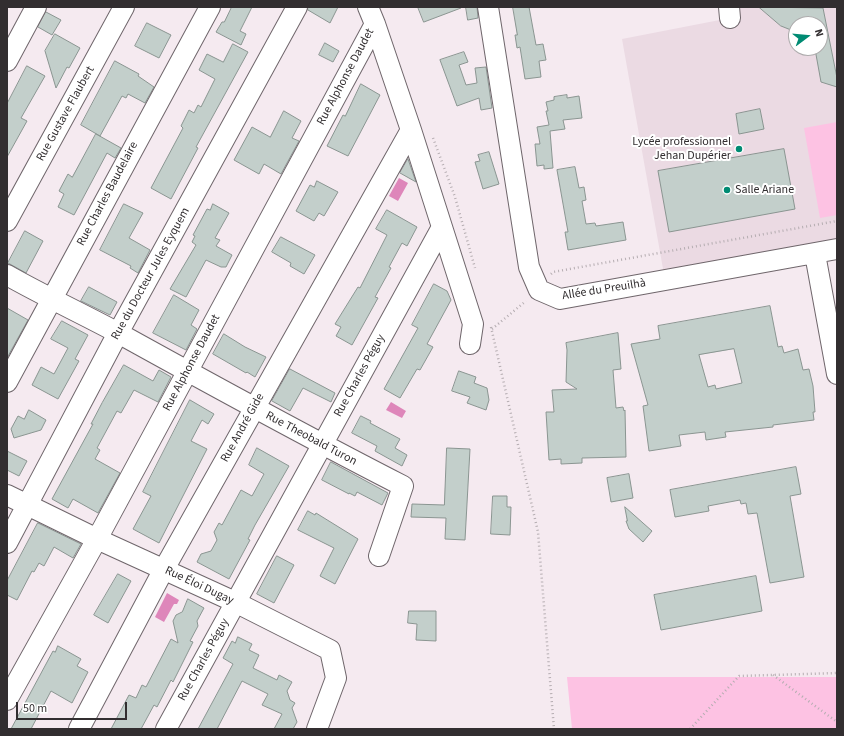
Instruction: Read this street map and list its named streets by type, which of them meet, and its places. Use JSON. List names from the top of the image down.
{
  "streets": {
    "street": [
      "Rue Alphonse Daudet",
      "Rue Gustave Flaubert",
      "Rue Charles Baudelaire",
      "Rue du Docteur Jules Eyquem",
      "Allée du Preuilhà",
      "Rue Charles Péguy",
      "Rue André Gide",
      "Rue Theobald Turon",
      "Rue Éloi Dugay"
    ]
  },
  "crossings": [
    ["Rue Alphonse Daudet", "Rue Theobald Turon"],
    ["Rue Alphonse Daudet", "Rue Éloi Dugay"],
    ["Rue Charles Baudelaire", "Rue Theobald Turon"],
    ["Rue du Docteur Jules Eyquem", "Rue Theobald Turon"],
    ["Rue du Docteur Jules Eyquem", "Rue Éloi Dugay"],
    ["Rue Charles Péguy", "Rue Theobald Turon"],
    ["Rue Charles Péguy", "Rue Éloi Dugay"],
    ["Rue André Gide", "Rue Theobald Turon"],
    ["Rue André Gide", "Rue Éloi Dugay"]
  ],
  "places": ["Lycée professionnel Jehan Dupérier", "Salle Ariane"],
  "scale_bar": "50 m",
  "north": "right"
}
